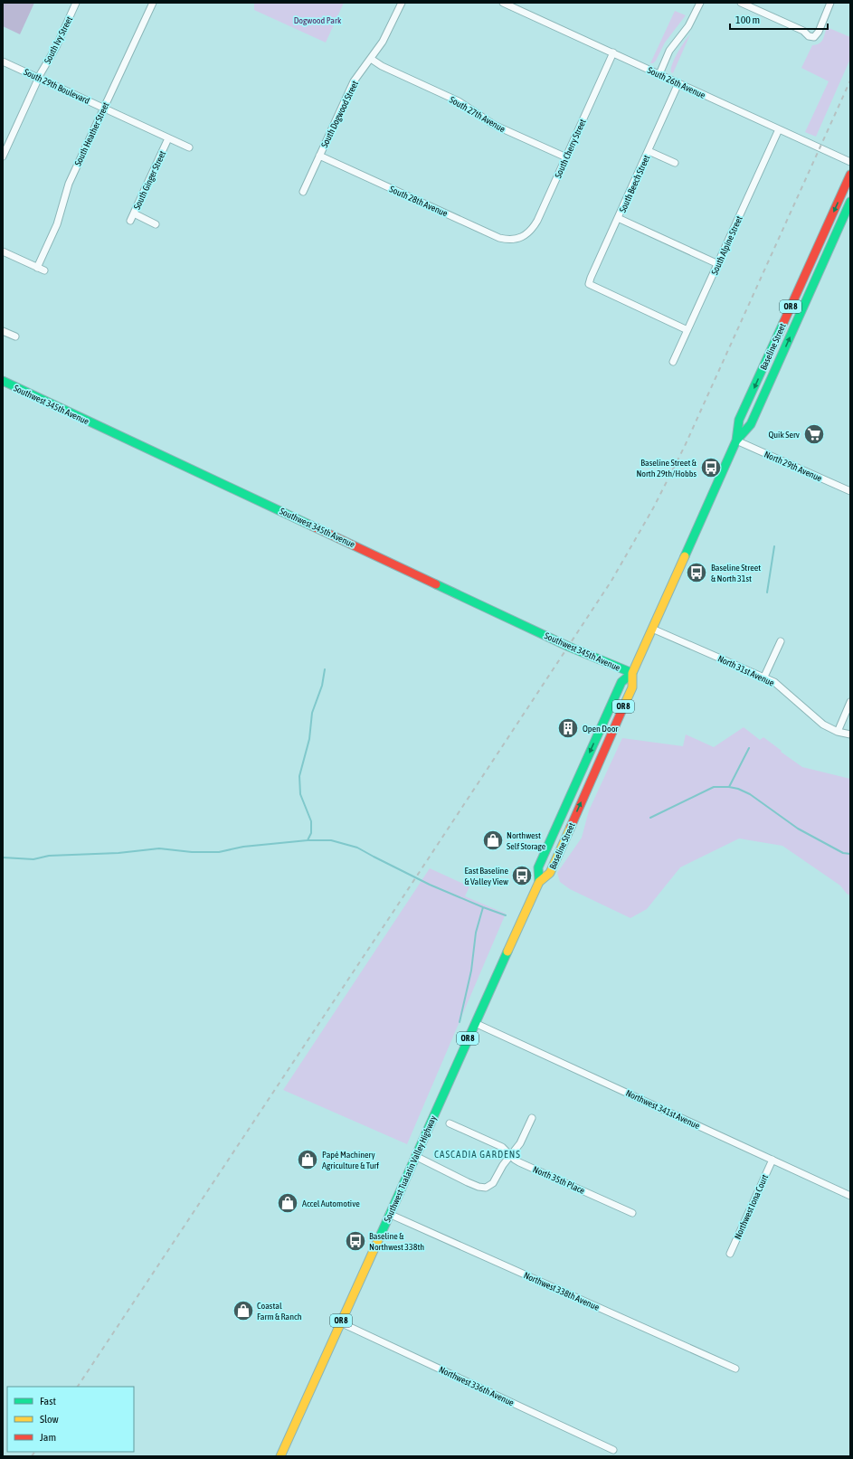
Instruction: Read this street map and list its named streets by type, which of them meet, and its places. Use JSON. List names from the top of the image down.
{
  "streets": {
    "main road": [
      "OR 8",
      "Baseline Street",
      "Southwest 345th Avenue",
      "Southwest Tualatin Valley Highway"
    ],
    "street": [
      "South Ivy Street",
      "South 26th Avenue",
      "South 29th Boulevard",
      "South Dogwood Street",
      "South 27th Avenue",
      "South Heather Street",
      "South Cherry Street",
      "South Ginger Street",
      "South Beech Street",
      "South 28th Avenue",
      "South Alpine Street",
      "North 29th Avenue",
      "North 31st Avenue",
      "Northwest 341st Avenue",
      "North 35th Place",
      "Northwest Iona Court",
      "Northwest 338th Avenue",
      "Northwest 336th Avenue"
    ]
  },
  "crossings": [
    ["South Ivy Street", "South 29th Boulevard"],
    ["South 26th Avenue", "South Cherry Street"],
    ["South 26th Avenue", "South Beech Street"],
    ["South 26th Avenue", "South Alpine Street"],
    ["South 29th Boulevard", "South Heather Street"],
    ["South 29th Boulevard", "South Ginger Street"],
    ["South Dogwood Street", "South 27th Avenue"],
    ["South Dogwood Street", "South 28th Avenue"],
    ["South 27th Avenue", "South Cherry Street"],
    ["South Cherry Street", "South 28th Avenue"],
    ["South Beech Street", "South Alpine Street"],
    ["Baseline Street", "Southwest 345th Avenue"],
    ["Baseline Street", "North 29th Avenue"],
    ["Baseline Street", "North 31st Avenue"],
    ["Baseline Street", "Southwest Tualatin Valley Highway"],
    ["Northwest 341st Avenue", "Southwest Tualatin Valley Highway"],
    ["Northwest 341st Avenue", "Northwest Iona Court"],
    ["Southwest Tualatin Valley Highway", "Northwest 338th Avenue"],
    ["Southwest Tualatin Valley Highway", "Northwest 336th Avenue"]
  ],
  "districts": ["CASCADIA GARDENS"],
  "parks": ["Dogwood Park"],
  "places": {
    "supermarket": ["Quik Serv"],
    "bus stop": [
      "Baseline Street & North 29th/Hobbs",
      "Baseline Street & North 31st",
      "East Baseline & Valley View",
      "Baseline & Northwest 338th"
    ],
    "building": ["Open Door"],
    "shop": [
      "Northwest Self Storage",
      "Papé Machinery Agriculture & Turf",
      "Accel Automotive",
      "Coastal Farm & Ranch"
    ]
  },
  "legend": ["Fast", "Slow", "Jam"],
  "scale_bar": "100 m"
}
